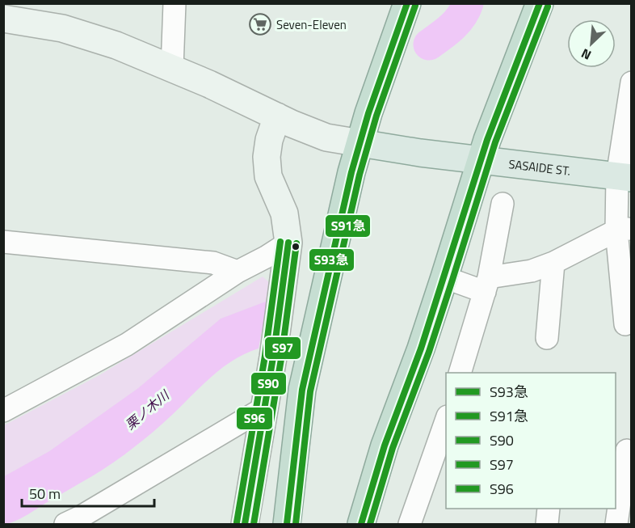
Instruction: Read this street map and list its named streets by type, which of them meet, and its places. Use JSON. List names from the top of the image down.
{
  "streets": {
    "main road": ["SASAIDE ST."]
  },
  "water": ["栗ノ木川"],
  "places": {
    "supermarket": ["Seven-Eleven"]
  },
  "lines": [
    "transit line S93急",
    "transit line S91急",
    "transit line S96",
    "transit line S90",
    "transit line S97"
  ],
  "legend": [
    "S93急",
    "S91急",
    "S90",
    "S97",
    "S96"
  ],
  "scale_bar": "50 m",
  "north": "bottom left"
}
